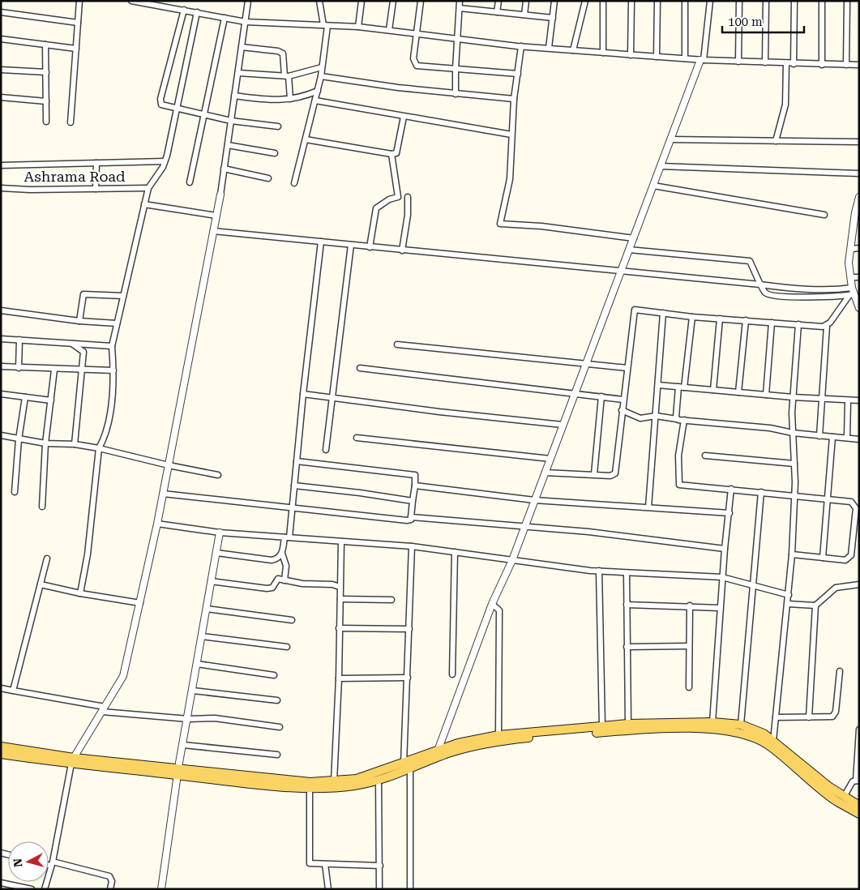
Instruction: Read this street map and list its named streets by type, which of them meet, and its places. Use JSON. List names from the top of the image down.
{
  "streets": {
    "street": ["Ashrama Road"]
  },
  "scale_bar": "100 m",
  "north": "left"
}
